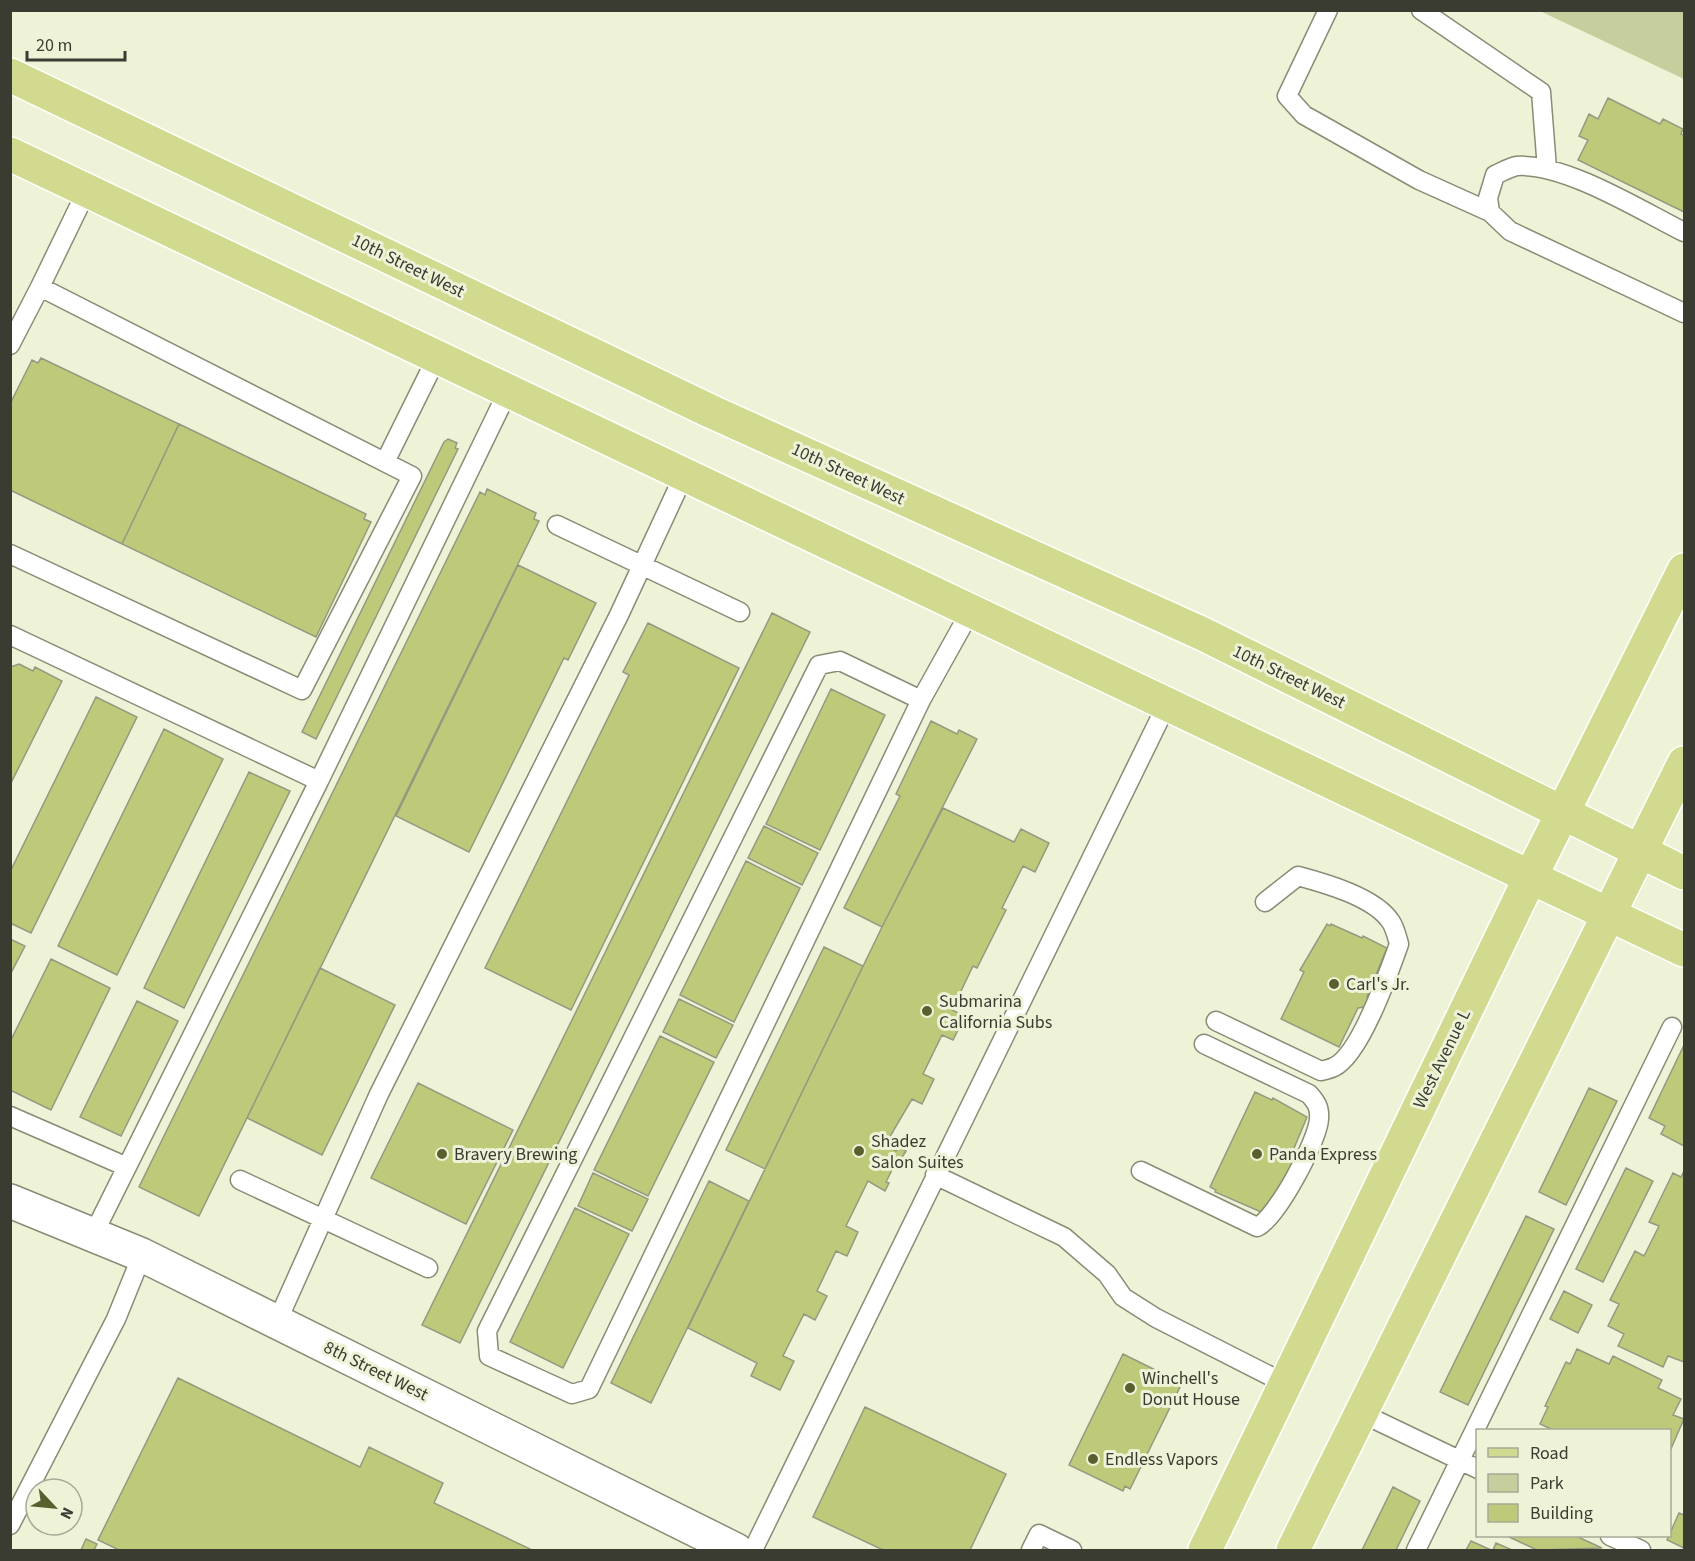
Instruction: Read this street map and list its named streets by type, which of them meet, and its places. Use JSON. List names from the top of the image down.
{
  "streets": {
    "main road": ["10th Street West", "West Avenue L"],
    "street": ["8th Street West"]
  },
  "crossings": [
    ["10th Street West", "West Avenue L"]
  ],
  "places": [
    "Carl's Jr.",
    "Submarina California Subs",
    "Shadez Salon Suites",
    "Bravery Brewing",
    "Panda Express",
    "Winchell's Donut House",
    "Endless Vapors"
  ],
  "legend": ["Road", "Park", "Building"],
  "scale_bar": "20 m",
  "north": "bottom right"
}
